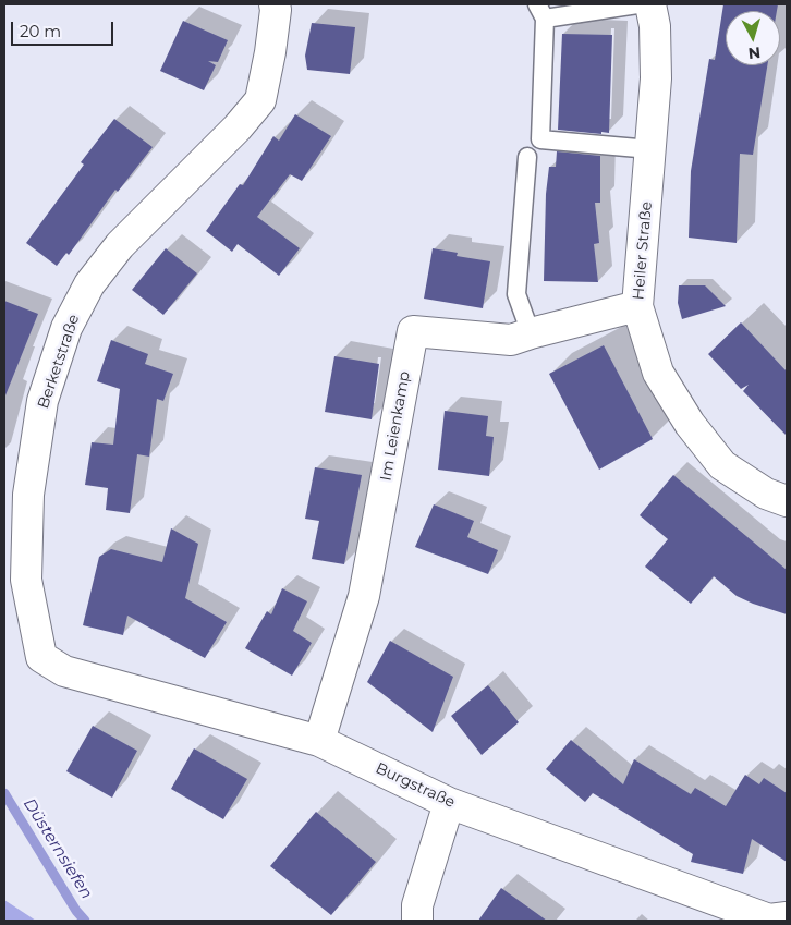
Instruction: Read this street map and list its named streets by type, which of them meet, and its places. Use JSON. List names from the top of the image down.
{
  "streets": {
    "street": [
      "Heiler Straße",
      "Berketstraße",
      "Im Leienkamp",
      "Burgstraße"
    ]
  },
  "crossings": [
    ["Heiler Straße", "Im Leienkamp"],
    ["Berketstraße", "Burgstraße"],
    ["Im Leienkamp", "Burgstraße"]
  ],
  "water": ["Düsternsiefen"],
  "scale_bar": "20 m",
  "north": "bottom"
}
